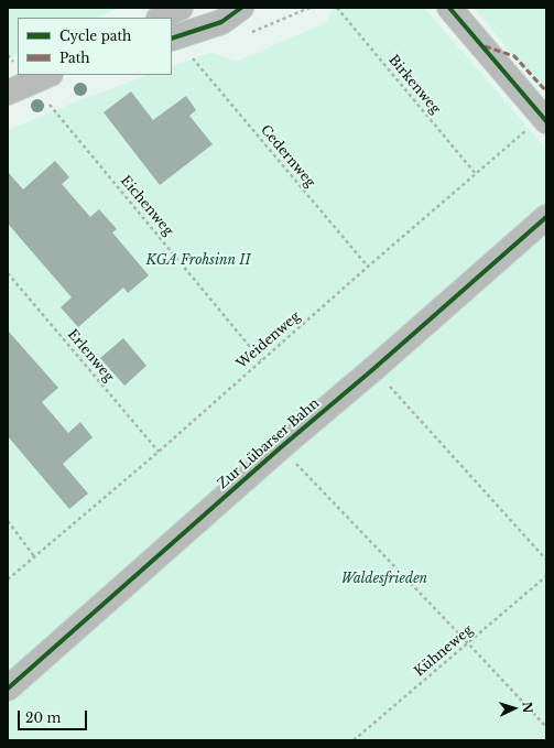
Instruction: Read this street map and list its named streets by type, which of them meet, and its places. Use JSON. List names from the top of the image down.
{
  "streets": {
    "street": ["Zur Lübarser Bahn"],
    "path": [
      "Birkenweg",
      "Cedernweg",
      "Eichenweg",
      "Weidenweg",
      "Erlenweg",
      "Kühneweg"
    ]
  },
  "crossings": [
    ["Birkenweg", "Weidenweg"],
    ["Cedernweg", "Weidenweg"],
    ["Eichenweg", "Weidenweg"],
    ["Weidenweg", "Erlenweg"]
  ],
  "parks": ["KGA Frohsinn II", "Waldesfrieden"],
  "legend": ["Cycle path", "Path"],
  "scale_bar": "20 m",
  "north": "right"
}
